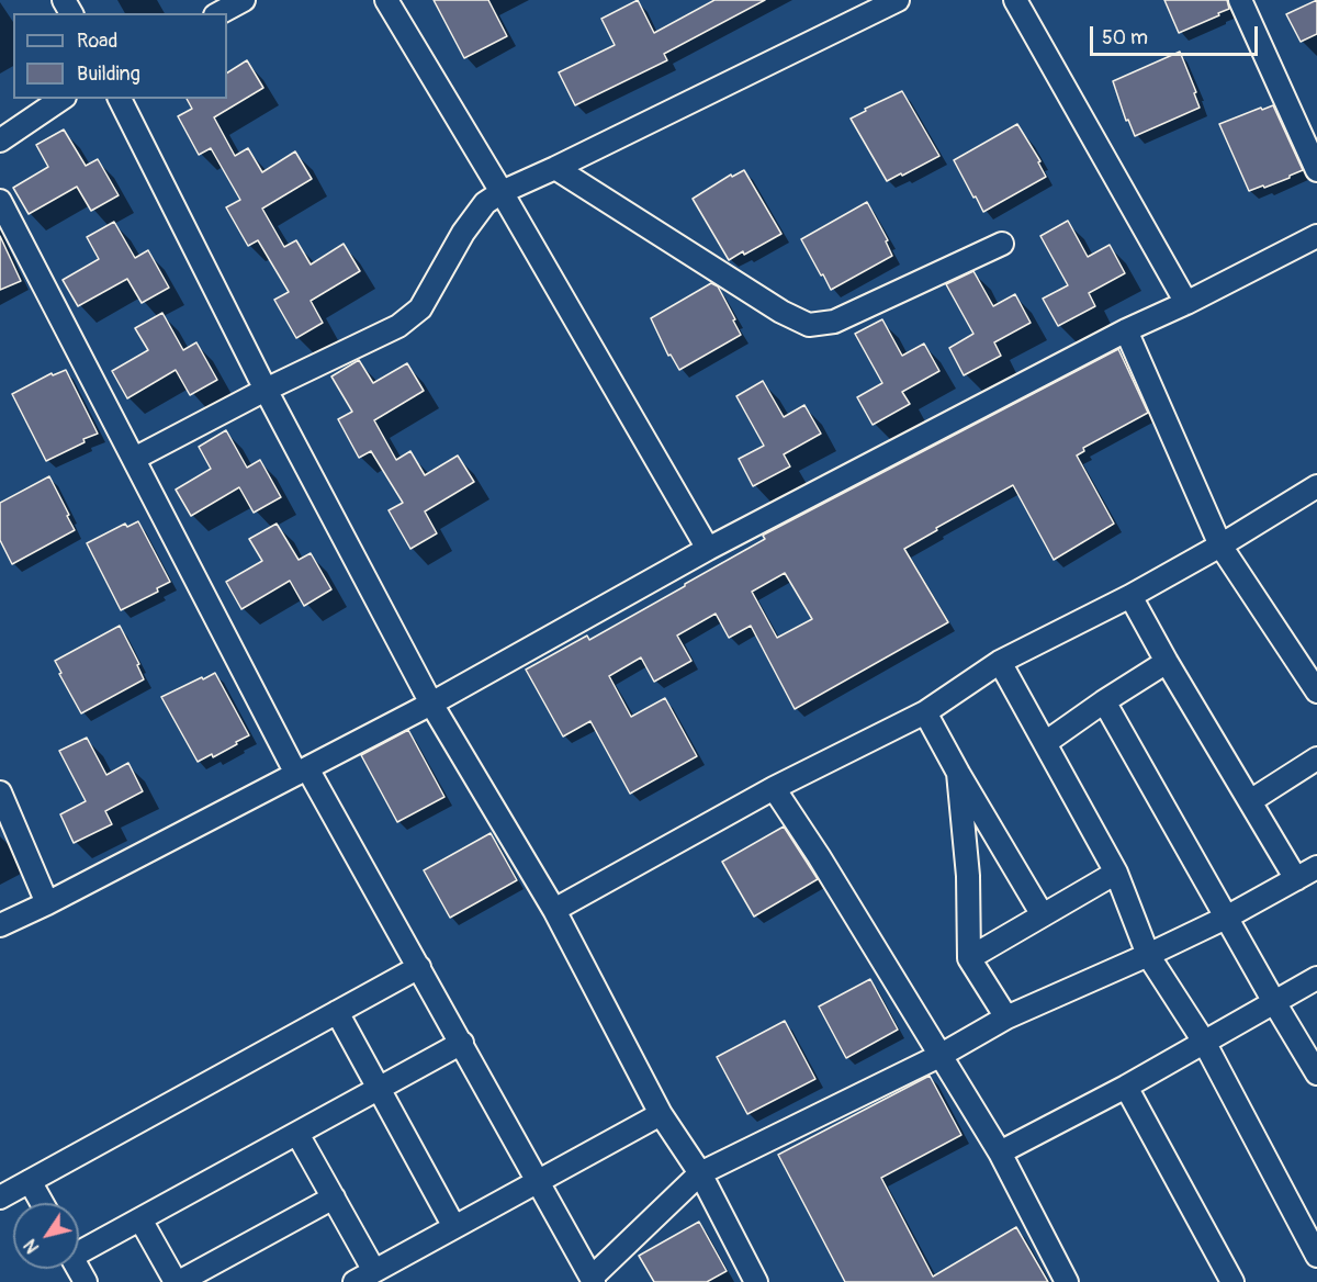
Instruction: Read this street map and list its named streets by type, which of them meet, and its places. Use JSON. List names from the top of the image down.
{
  "legend": ["Road", "Building"],
  "scale_bar": "50 m",
  "north": "bottom left"
}
